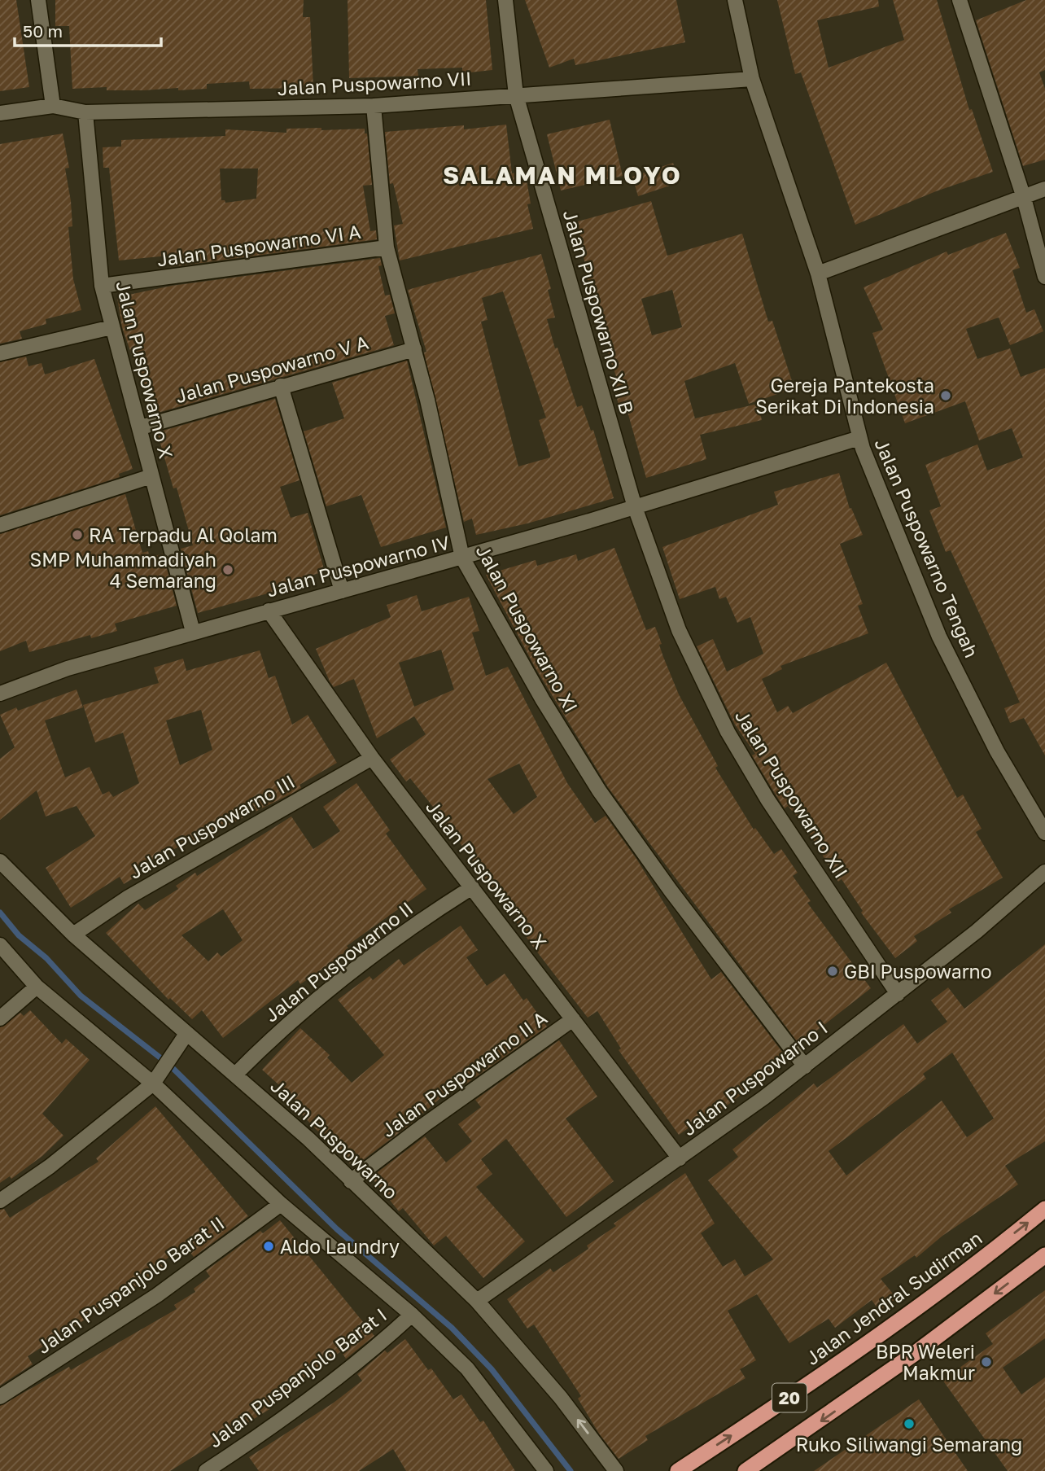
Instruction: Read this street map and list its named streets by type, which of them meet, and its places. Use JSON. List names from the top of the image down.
{
  "streets": {
    "highway": ["Jalan Jendral Sudirman", "20"],
    "street": [
      "Jalan Puspowarno VII",
      "Jalan Puspowarno VI A",
      "Jalan Puspowarno XII B",
      "Jalan Puspowarno V A",
      "Jalan Puspowarno X",
      "Jalan Puspowarno Tengah",
      "Jalan Puspowarno IV",
      "Jalan Puspowarno XI",
      "Jalan Puspowarno XII",
      "Jalan Puspowarno III",
      "Jalan Puspowarno II",
      "Jalan Puspowarno II A",
      "Jalan Puspowarno I",
      "Jalan Puspowarno",
      "Jalan Puspanjolo Barat II",
      "Jalan Puspanjolo Barat I"
    ]
  },
  "crossings": [
    ["Jalan Puspowarno VII", "Jalan Puspowarno XII B"],
    ["Jalan Puspowarno VII", "Jalan Puspowarno X"],
    ["Jalan Puspowarno VII", "Jalan Puspowarno Tengah"],
    ["Jalan Puspowarno VII", "Jalan Puspowarno XI"],
    ["Jalan Puspowarno VI A", "Jalan Puspowarno X"],
    ["Jalan Puspowarno VI A", "Jalan Puspowarno XI"],
    ["Jalan Puspowarno XII B", "Jalan Puspowarno IV"],
    ["Jalan Puspowarno XII B", "Jalan Puspowarno XII"],
    ["Jalan Puspowarno V A", "Jalan Puspowarno X"],
    ["Jalan Puspowarno V A", "Jalan Puspowarno XI"],
    ["Jalan Puspowarno X", "Jalan Puspowarno IV"],
    ["Jalan Puspowarno X", "Jalan Puspowarno III"],
    ["Jalan Puspowarno X", "Jalan Puspowarno II"],
    ["Jalan Puspowarno X", "Jalan Puspowarno II A"],
    ["Jalan Puspowarno X", "Jalan Puspowarno I"],
    ["Jalan Puspowarno Tengah", "Jalan Puspowarno IV"],
    ["Jalan Puspowarno IV", "Jalan Puspowarno XI"],
    ["Jalan Puspowarno IV", "Jalan Puspowarno XII"],
    ["Jalan Puspowarno XI", "Jalan Puspowarno I"],
    ["Jalan Puspowarno XII", "Jalan Puspowarno I"],
    ["Jalan Puspowarno III", "Jalan Puspowarno"],
    ["Jalan Puspowarno II", "Jalan Puspowarno"],
    ["Jalan Puspowarno II A", "Jalan Puspowarno"],
    ["Jalan Puspowarno I", "Jalan Puspowarno"]
  ],
  "districts": ["SALAMAN MLOYO"],
  "places": [
    "Gereja Pantekosta Serikat Di Indonesia",
    "RA Terpadu Al Qolam",
    "SMP Muhammadiyah 4 Semarang",
    "GBI Puspowarno",
    "Aldo Laundry",
    "BPR Weleri Makmur",
    "Ruko Siliwangi Semarang"
  ],
  "scale_bar": "50 m"
}
